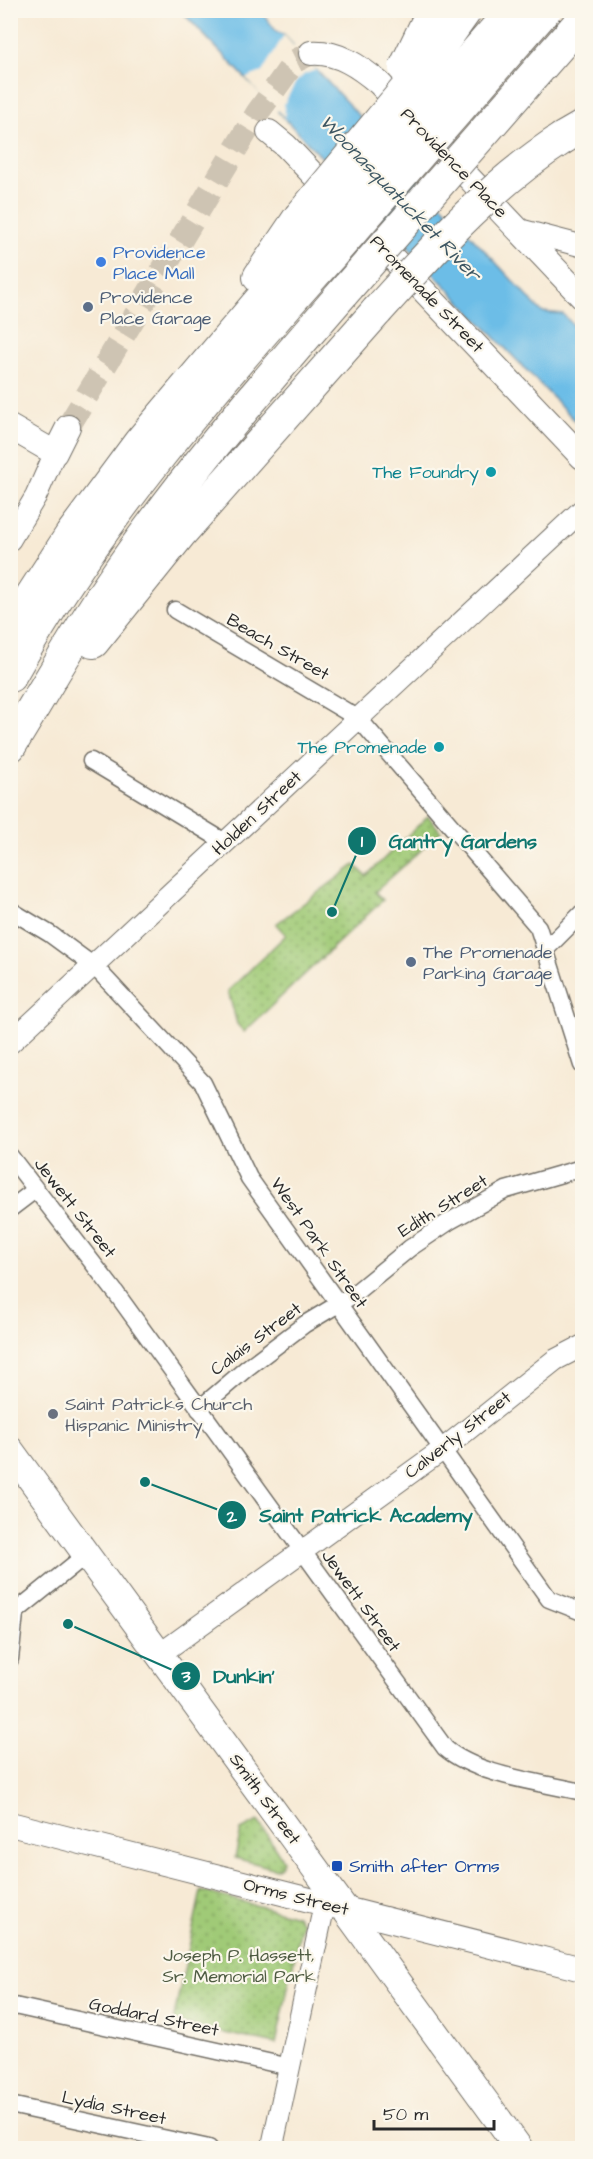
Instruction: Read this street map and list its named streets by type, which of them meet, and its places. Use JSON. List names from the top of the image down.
{
  "streets": {
    "main road": [
      "Providence Place",
      "Promenade Street",
      "Smith Street",
      "Orms Street"
    ],
    "street": [
      "Beach Street",
      "Holden Street",
      "Edith Street",
      "Jewett Street",
      "West Park Street",
      "Calais Street",
      "Calverly Street",
      "Goddard Street",
      "Lydia Street"
    ]
  },
  "crossings": [
    ["Beach Street", "Holden Street"],
    ["Holden Street", "West Park Street"],
    ["Edith Street", "West Park Street"],
    ["Edith Street", "Calais Street"],
    ["Jewett Street", "Calais Street"],
    ["Jewett Street", "Calverly Street"],
    ["West Park Street", "Calais Street"],
    ["West Park Street", "Calverly Street"],
    ["Calverly Street", "Smith Street"],
    ["Smith Street", "Orms Street"]
  ],
  "water": ["Woonasquatucket River"],
  "parks": ["Joseph P. Hassett, Sr. Memorial Park"],
  "places": {
    "other": [
      "Providence Place Mall",
      "Providence Place Garage",
      "The Foundry",
      "The Promenade",
      "Gantry Gardens",
      "The Promenade Parking Garage",
      "Saint Patricks Church Hispanic Ministry",
      "Saint Patrick Academy",
      "Dunkin'"
    ],
    "transit": ["Smith after Orms"]
  },
  "scale_bar": "50 m"
}
